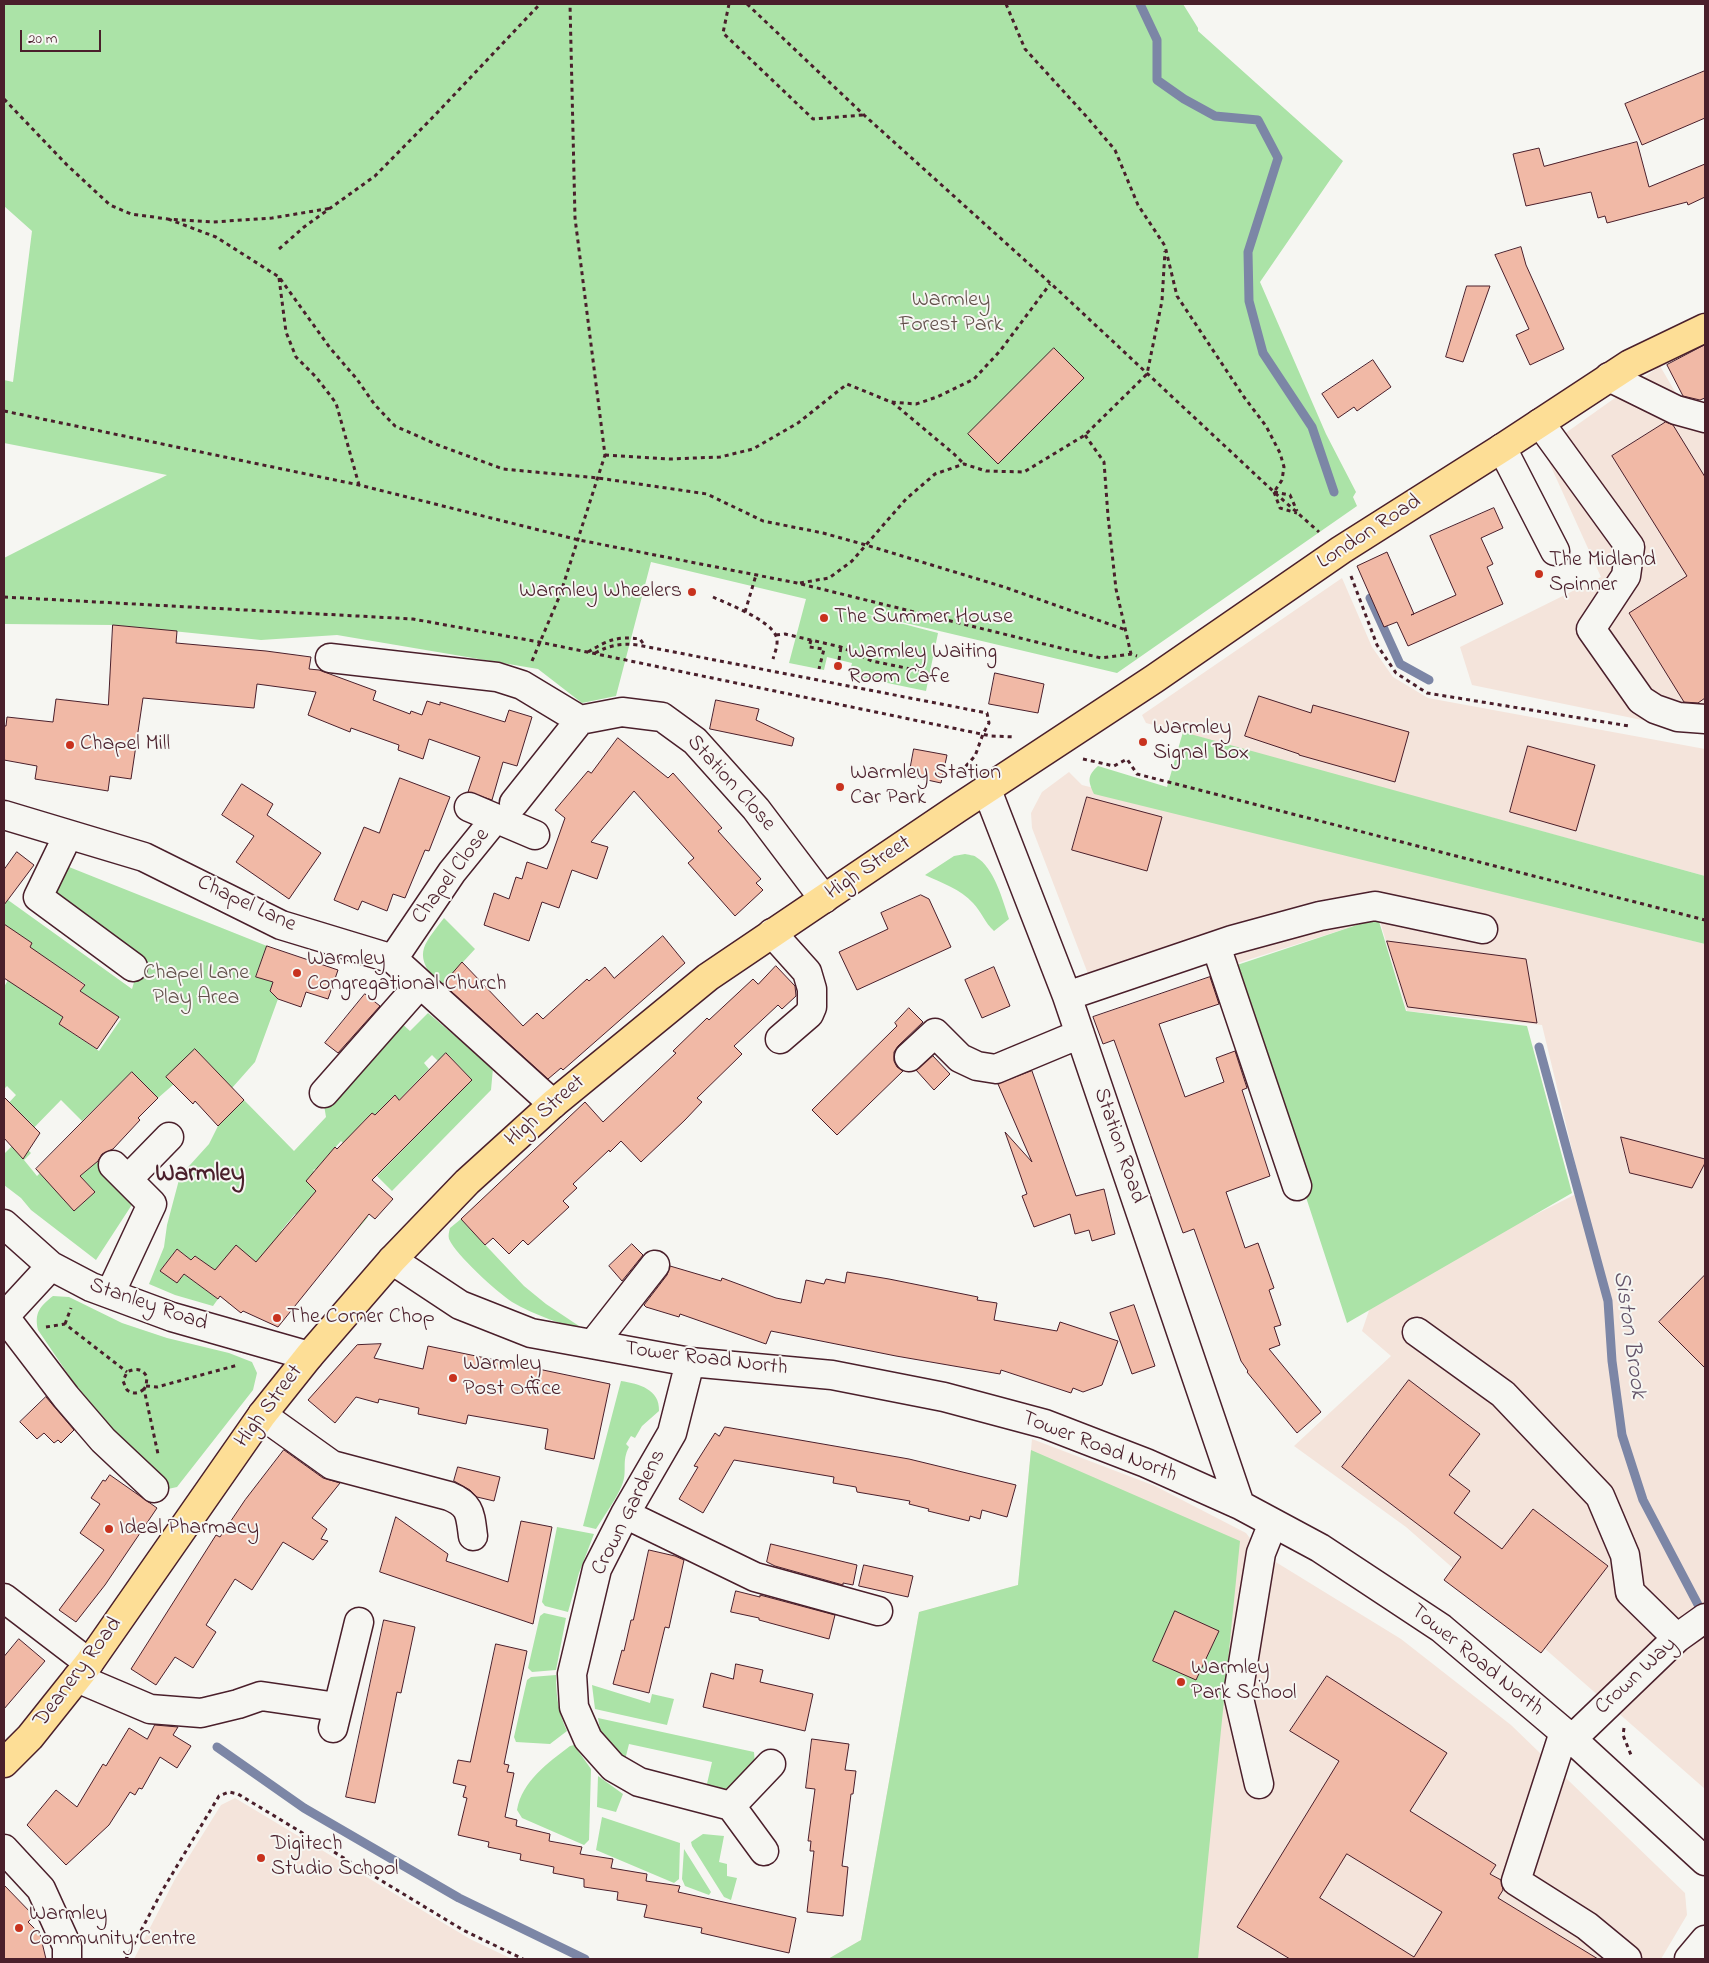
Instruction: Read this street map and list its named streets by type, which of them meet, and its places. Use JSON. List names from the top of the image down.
{
  "streets": {
    "main road": ["London Road", "High Street", "Deanery Road"],
    "street": [
      "Station Close",
      "Chapel Close",
      "Chapel Lane",
      "Station Road",
      "Stanley Road",
      "Tower Road North",
      "Crown Gardens",
      "Crown Way"
    ]
  },
  "crossings": [
    ["London Road", "High Street"],
    ["Station Close", "High Street"],
    ["High Street", "Chapel Lane"],
    ["High Street", "Station Road"],
    ["High Street", "Stanley Road"],
    ["High Street", "Tower Road North"],
    ["High Street", "Deanery Road"],
    ["Chapel Close", "Chapel Lane"],
    ["Station Road", "Tower Road North"],
    ["Tower Road North", "Crown Gardens"],
    ["Tower Road North", "Crown Way"]
  ],
  "districts": ["Warmley"],
  "water": ["Siston Brook"],
  "parks": ["Warmley Forest Park", "Chapel Lane Play Area"],
  "places": [
    "The Midland Spinner",
    "Warmley Wheelers",
    "The Summer House",
    "Warmley Waiting Room Cafe",
    "Warmley Signal Box",
    "Chapel Mill",
    "Warmley Station Car Park",
    "Warmley Congregational Church",
    "The Corner Chop",
    "Warmley Post Office",
    "Ideal Pharmacy",
    "Warmley Park School",
    "Digitech Studio School",
    "Warmley Community Centre"
  ],
  "scale_bar": "20 m"
}
